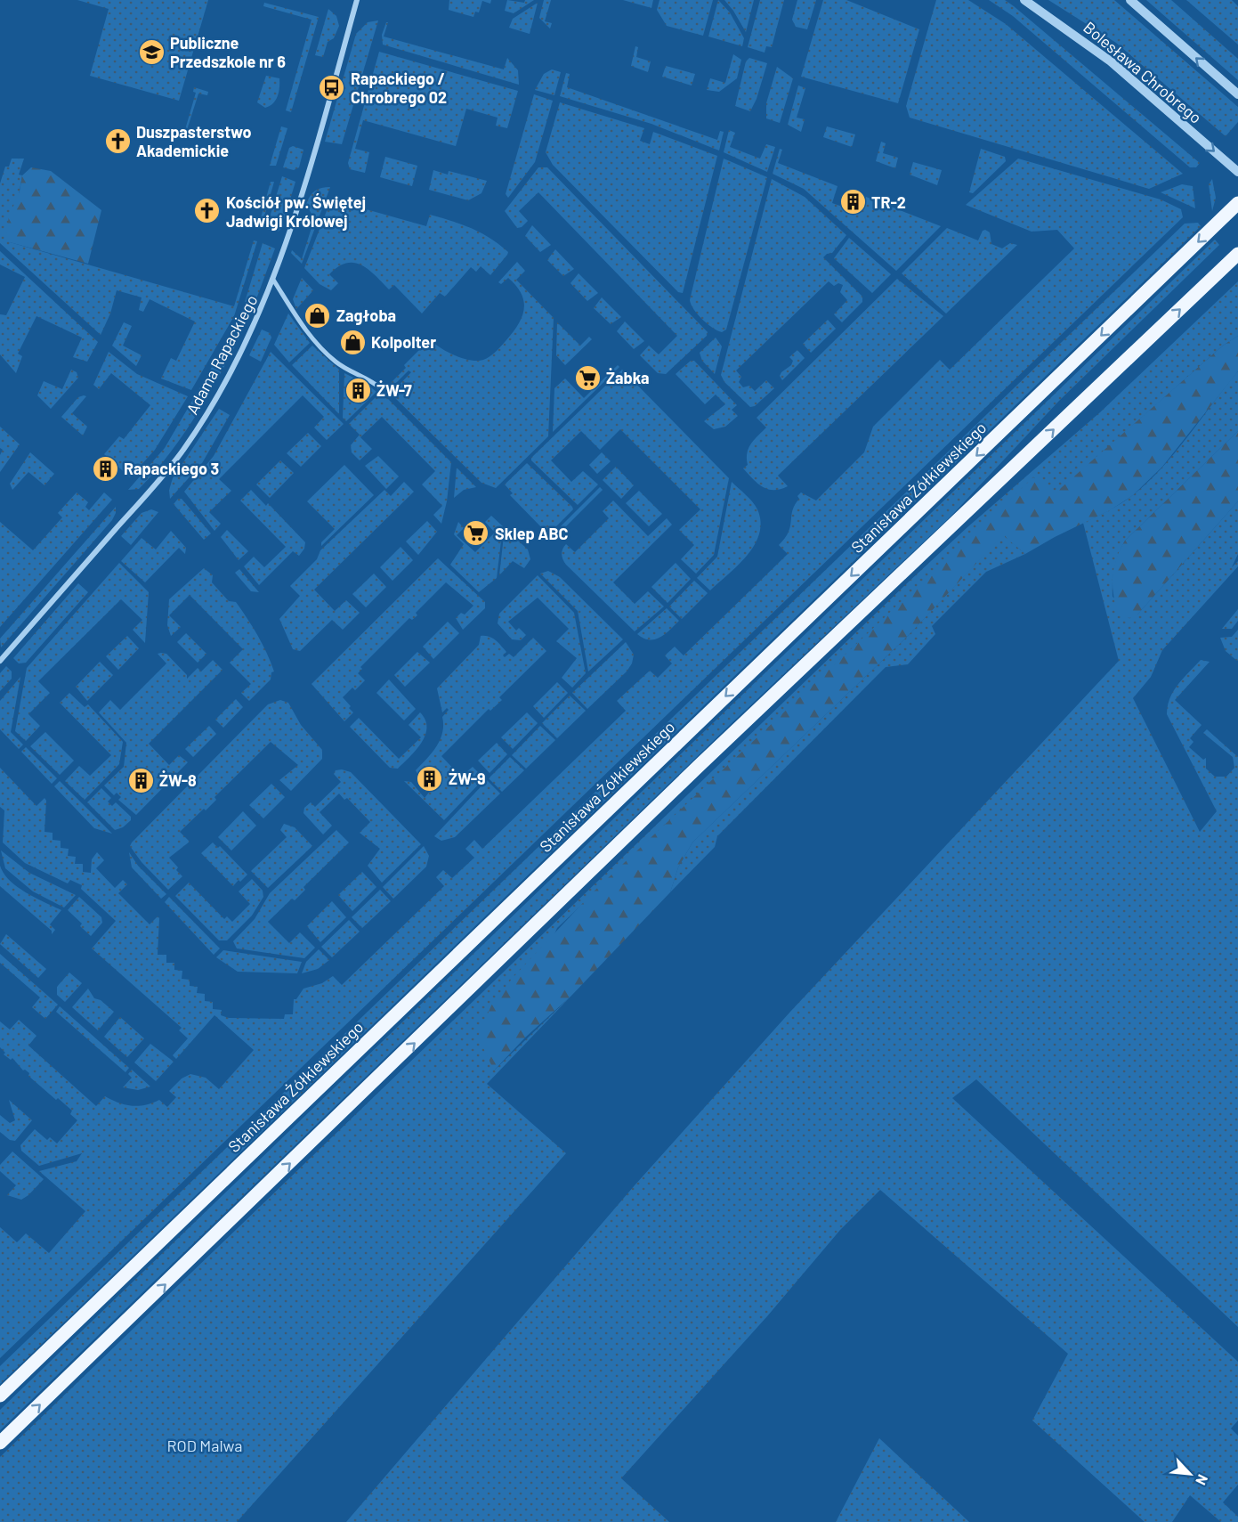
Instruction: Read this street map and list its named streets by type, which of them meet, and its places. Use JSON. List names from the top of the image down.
{
  "streets": {
    "main road": ["Stanisława Żółkiewskiego"],
    "street": ["Bolesława Chrobrego", "Adama Rapackiego"]
  },
  "parks": ["ROD Malwa"],
  "places": {
    "school or university": ["Publiczne Przedszkole nr 6"],
    "bus stop": ["Rapackiego / Chrobrego 02"],
    "church": ["Duszpasterstwo Akademickie", "Kościół pw. Świętej Jadwigi Królowej"],
    "building": [
      "TR-2",
      "ŻW-7",
      "Rapackiego 3",
      "ŻW-9",
      "ŻW-8"
    ],
    "shop": ["Zagłoba", "Kolpolter"],
    "supermarket": ["Żabka", "Sklep ABC"]
  },
  "north": "bottom right"
}
